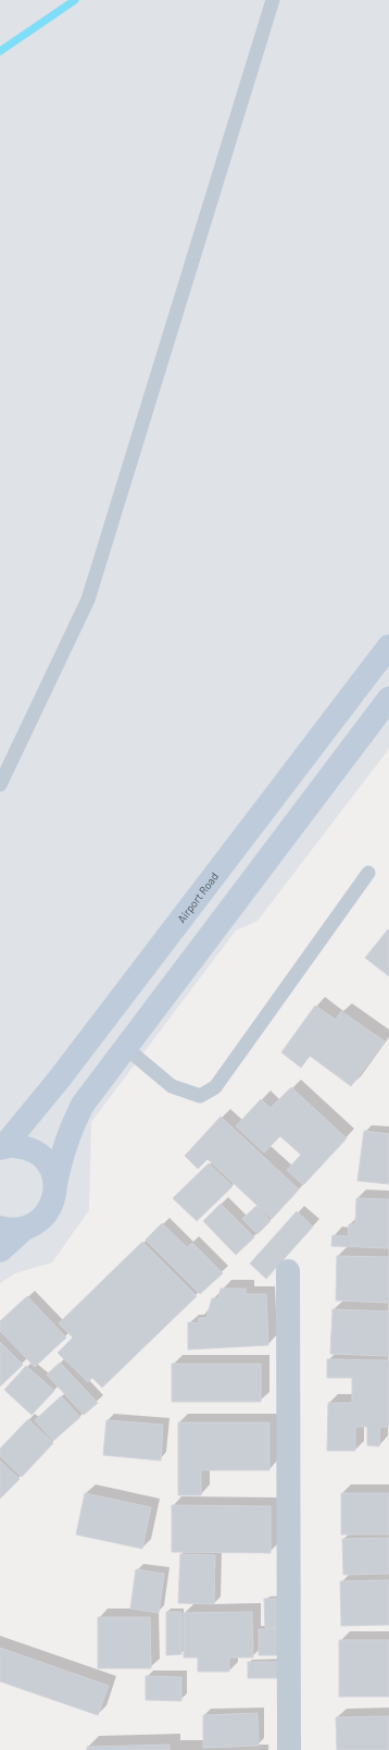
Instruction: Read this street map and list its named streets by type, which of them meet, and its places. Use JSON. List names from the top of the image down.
{
  "streets": {
    "main road": ["Airport Road"]
  }
}
